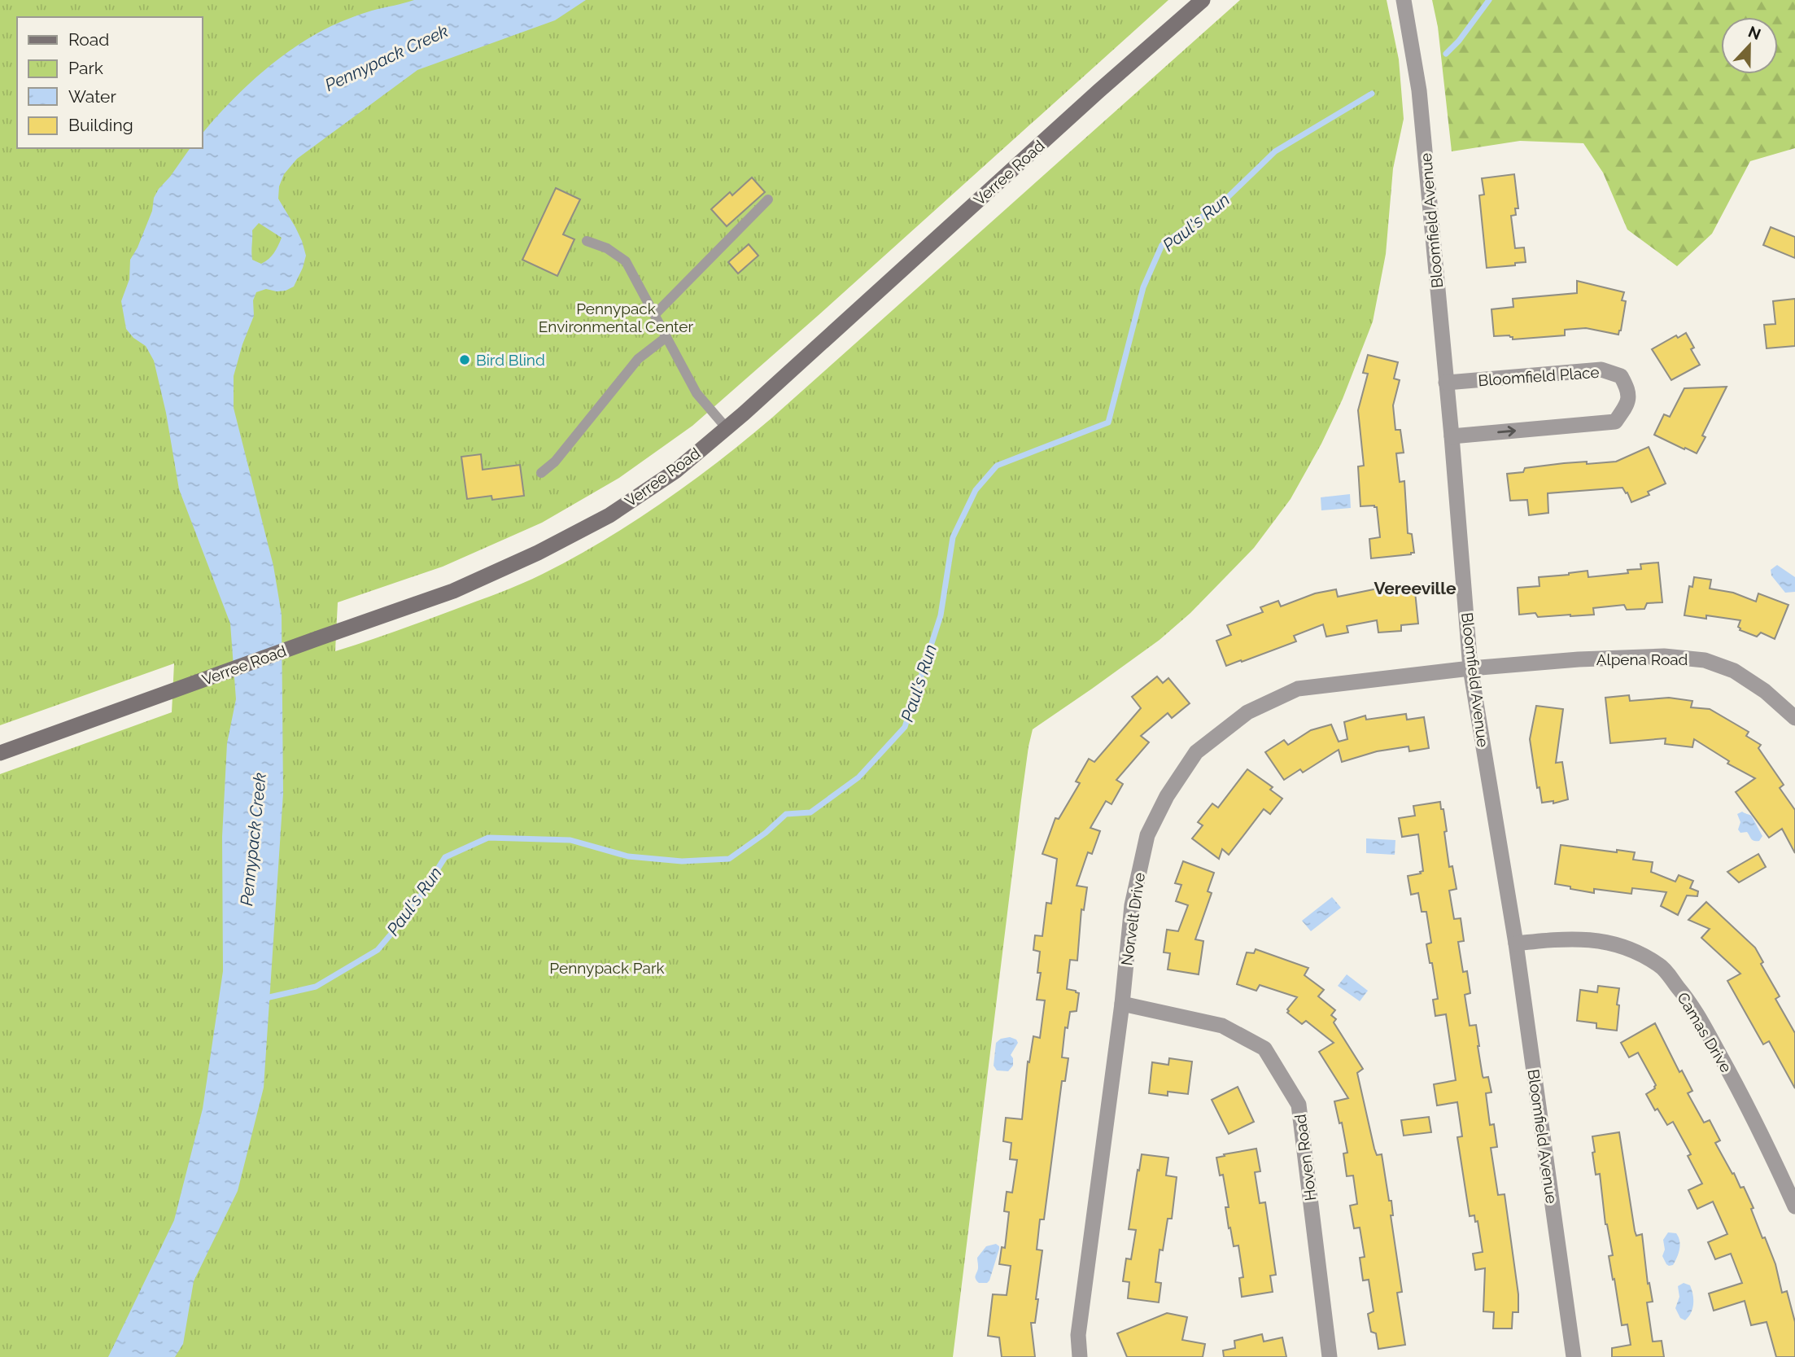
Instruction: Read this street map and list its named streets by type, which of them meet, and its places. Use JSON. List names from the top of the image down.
{
  "streets": {
    "main road": ["Verree Road"],
    "street": [
      "Bloomfield Avenue",
      "Bloomfield Place",
      "Alpena Road",
      "Norvelt Drive",
      "Camas Drive",
      "Hoven Road"
    ]
  },
  "crossings": [
    ["Bloomfield Avenue", "Bloomfield Place"],
    ["Bloomfield Avenue", "Alpena Road"],
    ["Bloomfield Avenue", "Norvelt Drive"],
    ["Bloomfield Avenue", "Camas Drive"],
    ["Alpena Road", "Norvelt Drive"],
    ["Norvelt Drive", "Hoven Road"]
  ],
  "districts": ["Vereeville"],
  "water": ["Pennypack Creek", "Paul's Run"],
  "parks": ["Pennypack Environmental Center", "Pennypack Park"],
  "places": ["Bird Blind"],
  "legend": [
    "Road",
    "Park",
    "Water",
    "Building"
  ],
  "north": "top"
}
